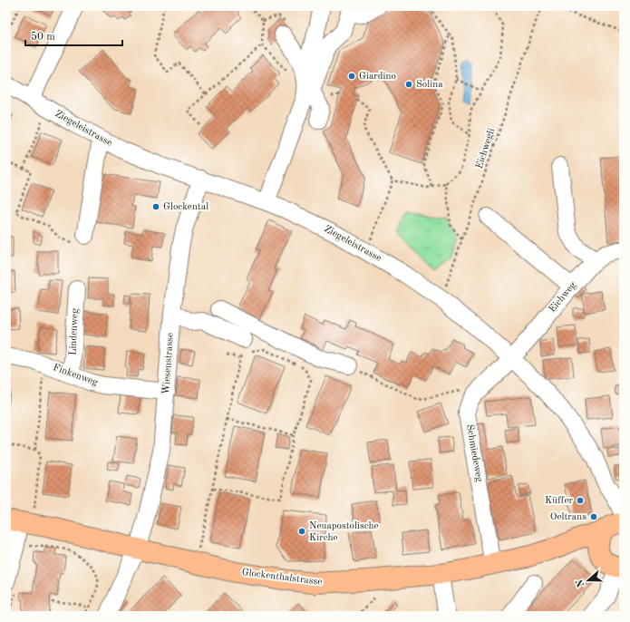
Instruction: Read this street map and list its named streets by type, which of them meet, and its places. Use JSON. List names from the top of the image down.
{
  "streets": {
    "main road": ["Glockenthalstrasse"],
    "street": [
      "Ziegeleistrasse",
      "Eichweg",
      "Lindenweg",
      "Wiesenstrasse",
      "Finkenweg",
      "Schmiedeweg"
    ],
    "path": ["Eichwegli"]
  },
  "crossings": [
    ["Ziegeleistrasse", "Eichwegli"],
    ["Ziegeleistrasse", "Eichweg"],
    ["Ziegeleistrasse", "Wiesenstrasse"],
    ["Ziegeleistrasse", "Schmiedeweg"],
    ["Ziegeleistrasse", "Glockenthalstrasse"],
    ["Eichweg", "Schmiedeweg"],
    ["Lindenweg", "Finkenweg"],
    ["Wiesenstrasse", "Finkenweg"],
    ["Wiesenstrasse", "Glockenthalstrasse"],
    ["Schmiedeweg", "Glockenthalstrasse"]
  ],
  "places": [
    "Giardino",
    "Solina",
    "Glockental",
    "Küffer",
    "Oeltrans",
    "Neuapostolische Kirche"
  ],
  "scale_bar": "50 m",
  "north": "left"
}
